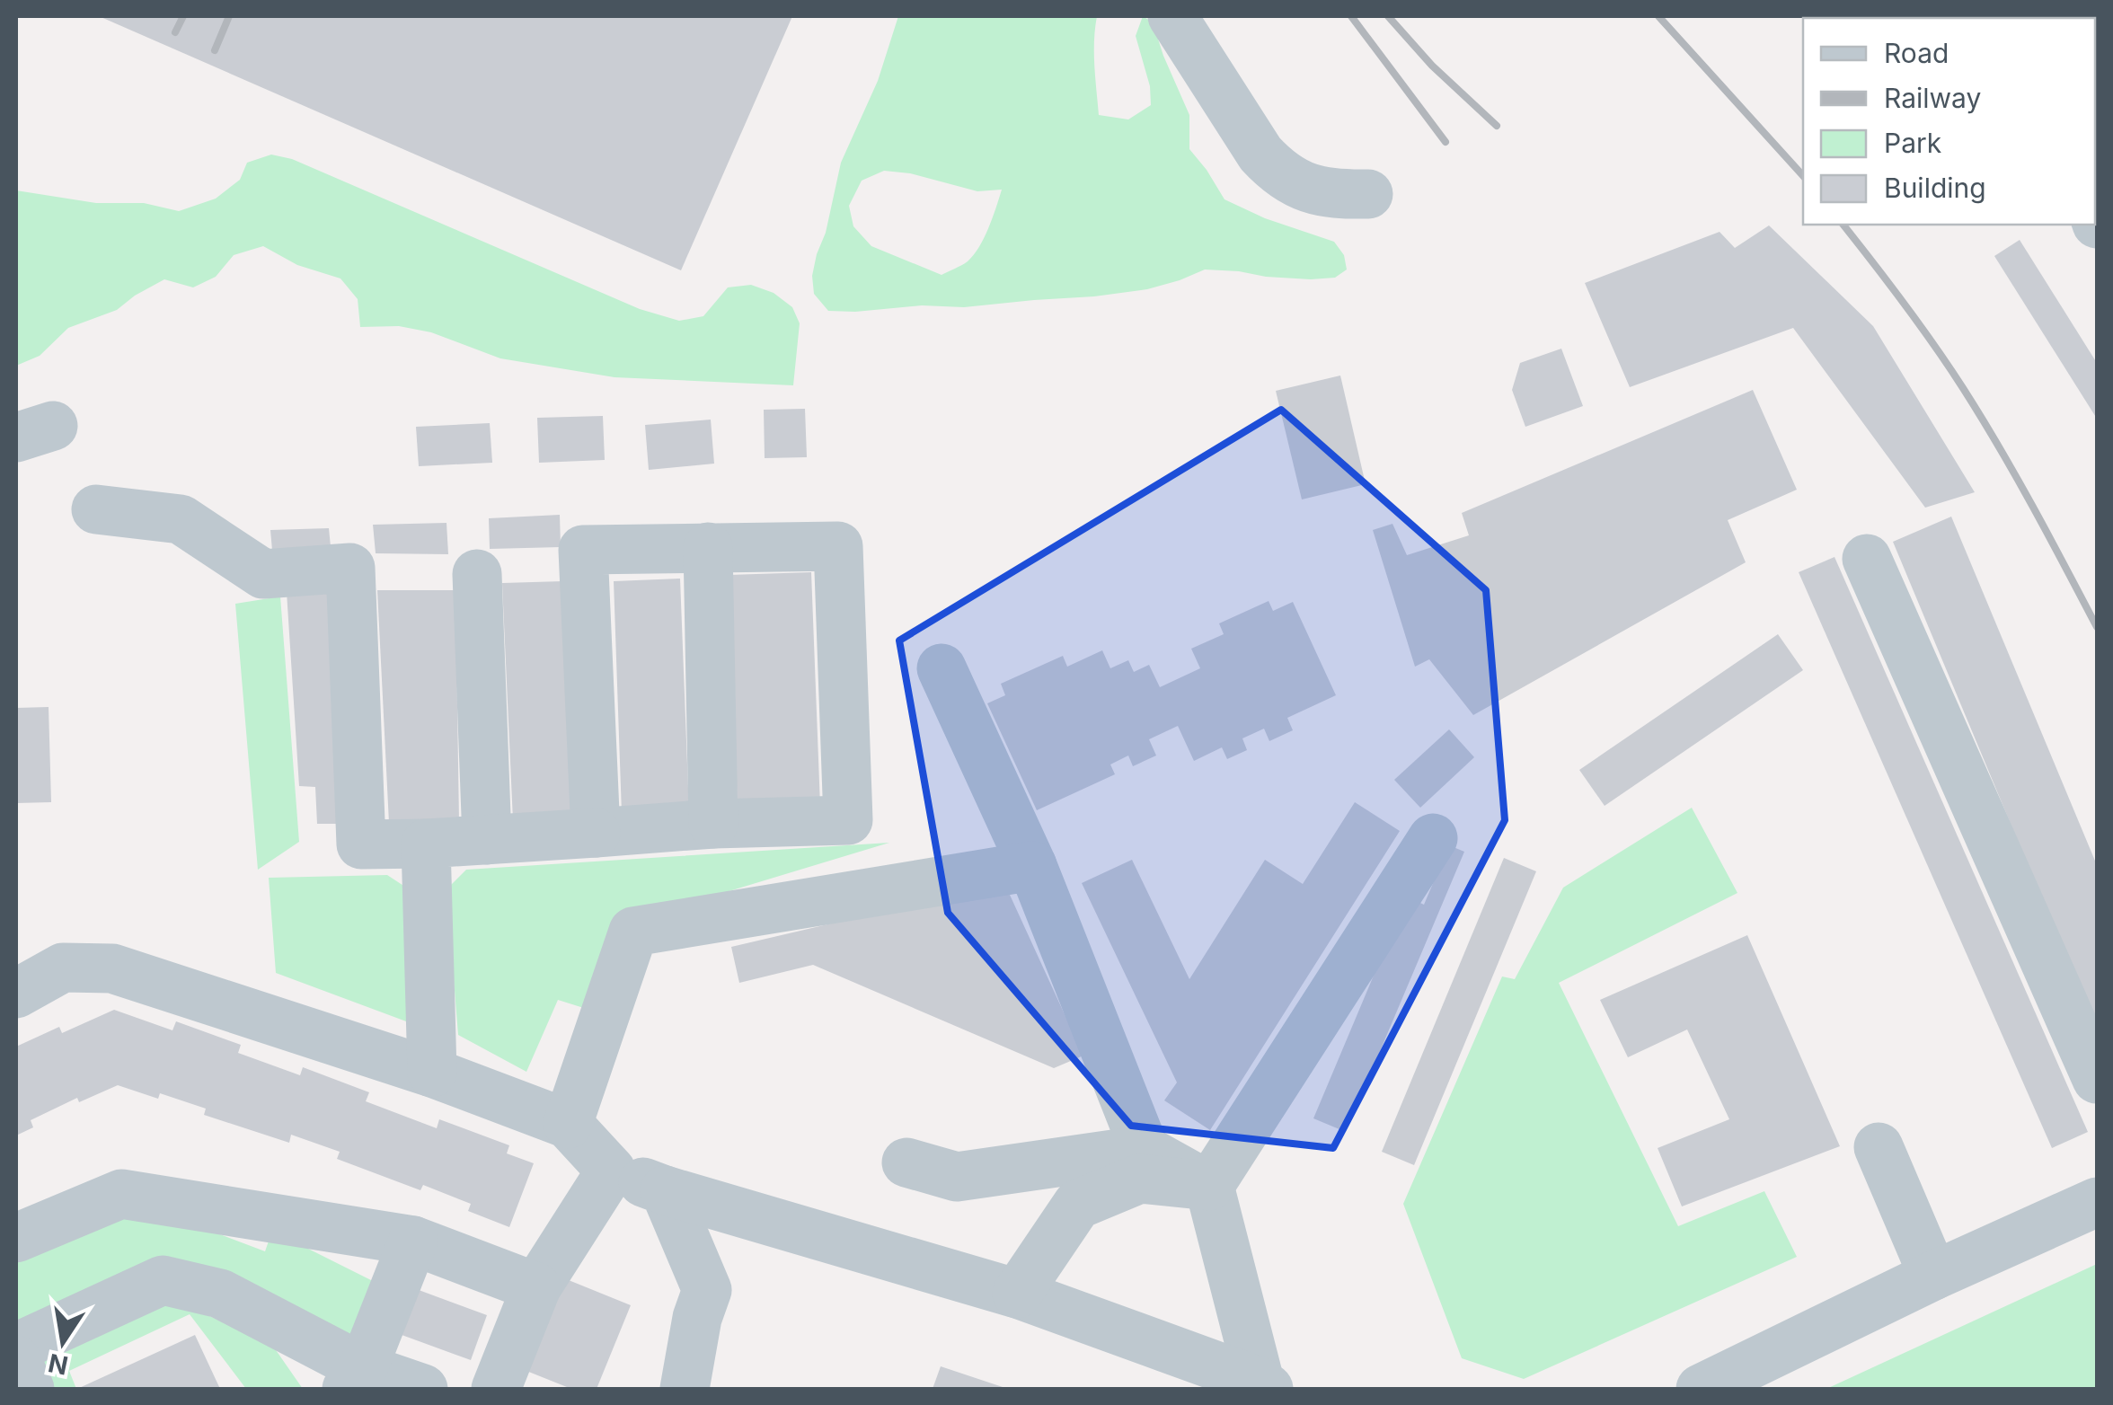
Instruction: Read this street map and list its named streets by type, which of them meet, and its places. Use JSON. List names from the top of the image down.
{
  "legend": [
    "Road",
    "Railway",
    "Park",
    "Building"
  ],
  "north": "bottom"
}
